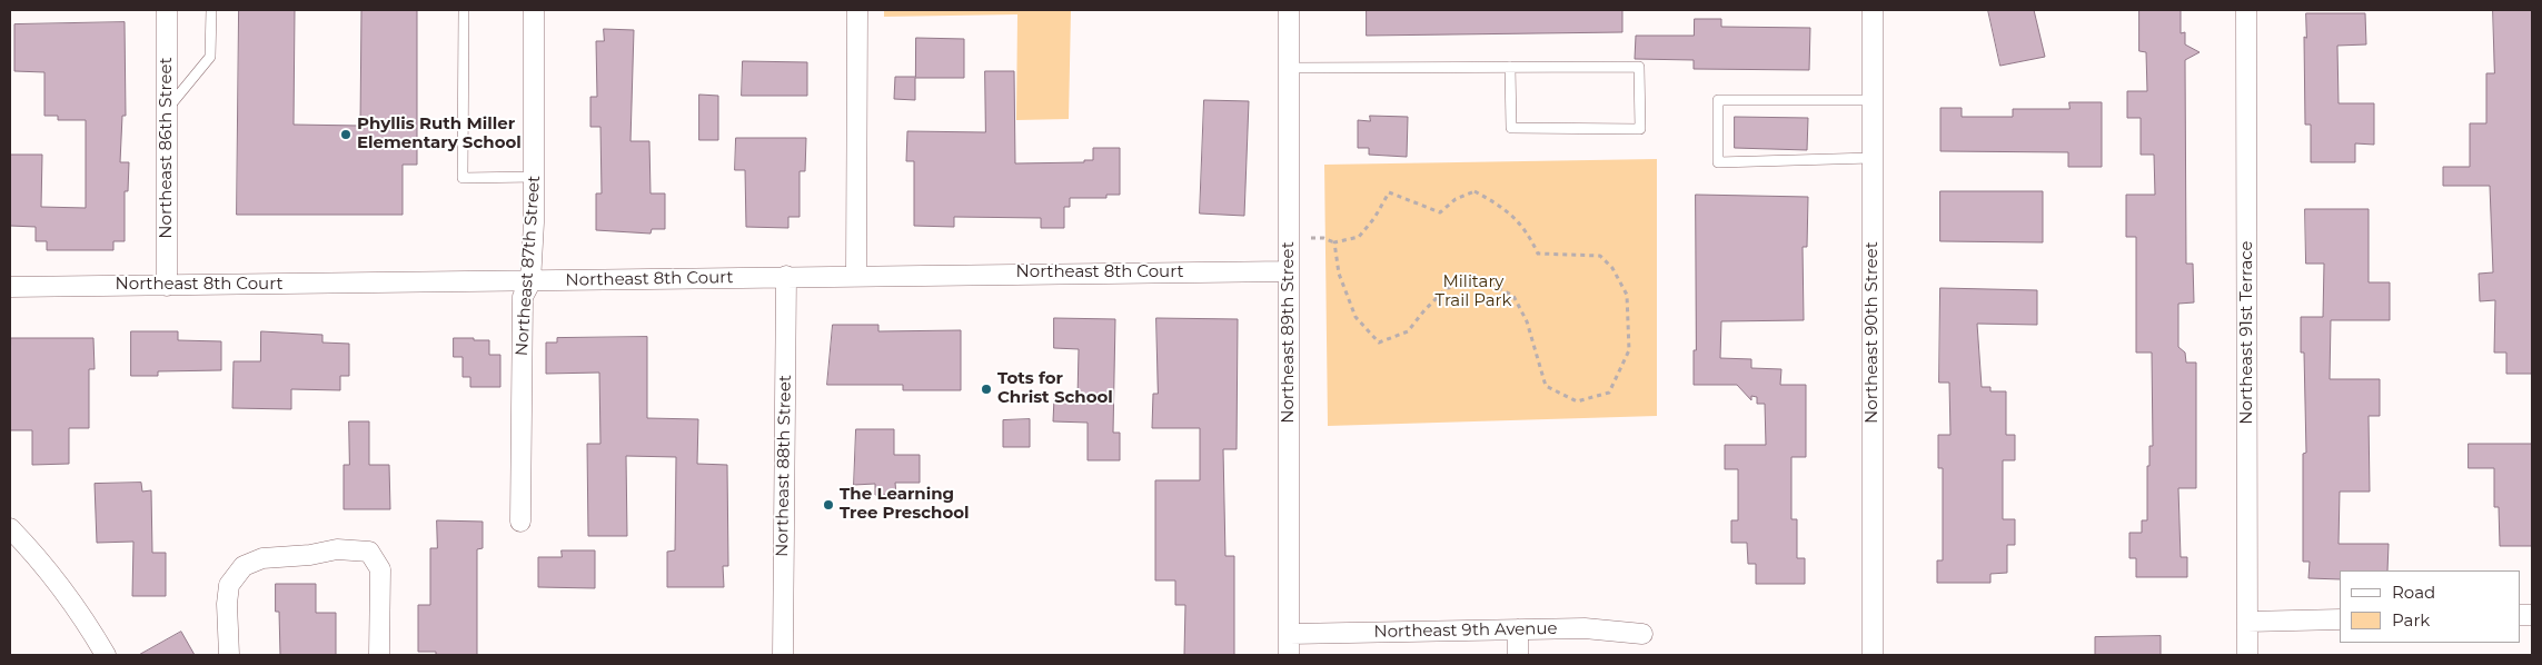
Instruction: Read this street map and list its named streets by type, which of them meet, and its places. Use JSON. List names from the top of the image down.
{
  "streets": {
    "street": [
      "Northeast 86th Street",
      "Northeast 87th Street",
      "Northeast 8th Court",
      "Northeast 89th Street",
      "Northeast 90th Street",
      "Northeast 91st Terrace",
      "Northeast 88th Street",
      "Northeast 9th Avenue"
    ]
  },
  "crossings": [
    ["Northeast 86th Street", "Northeast 8th Court"],
    ["Northeast 87th Street", "Northeast 8th Court"],
    ["Northeast 8th Court", "Northeast 89th Street"],
    ["Northeast 8th Court", "Northeast 88th Street"],
    ["Northeast 89th Street", "Northeast 9th Avenue"]
  ],
  "parks": ["Military Trail Park"],
  "places": ["Phyllis Ruth Miller Elementary School", "Tots for Christ School", "The Learning Tree Preschool"],
  "legend": ["Road", "Park"]
}
